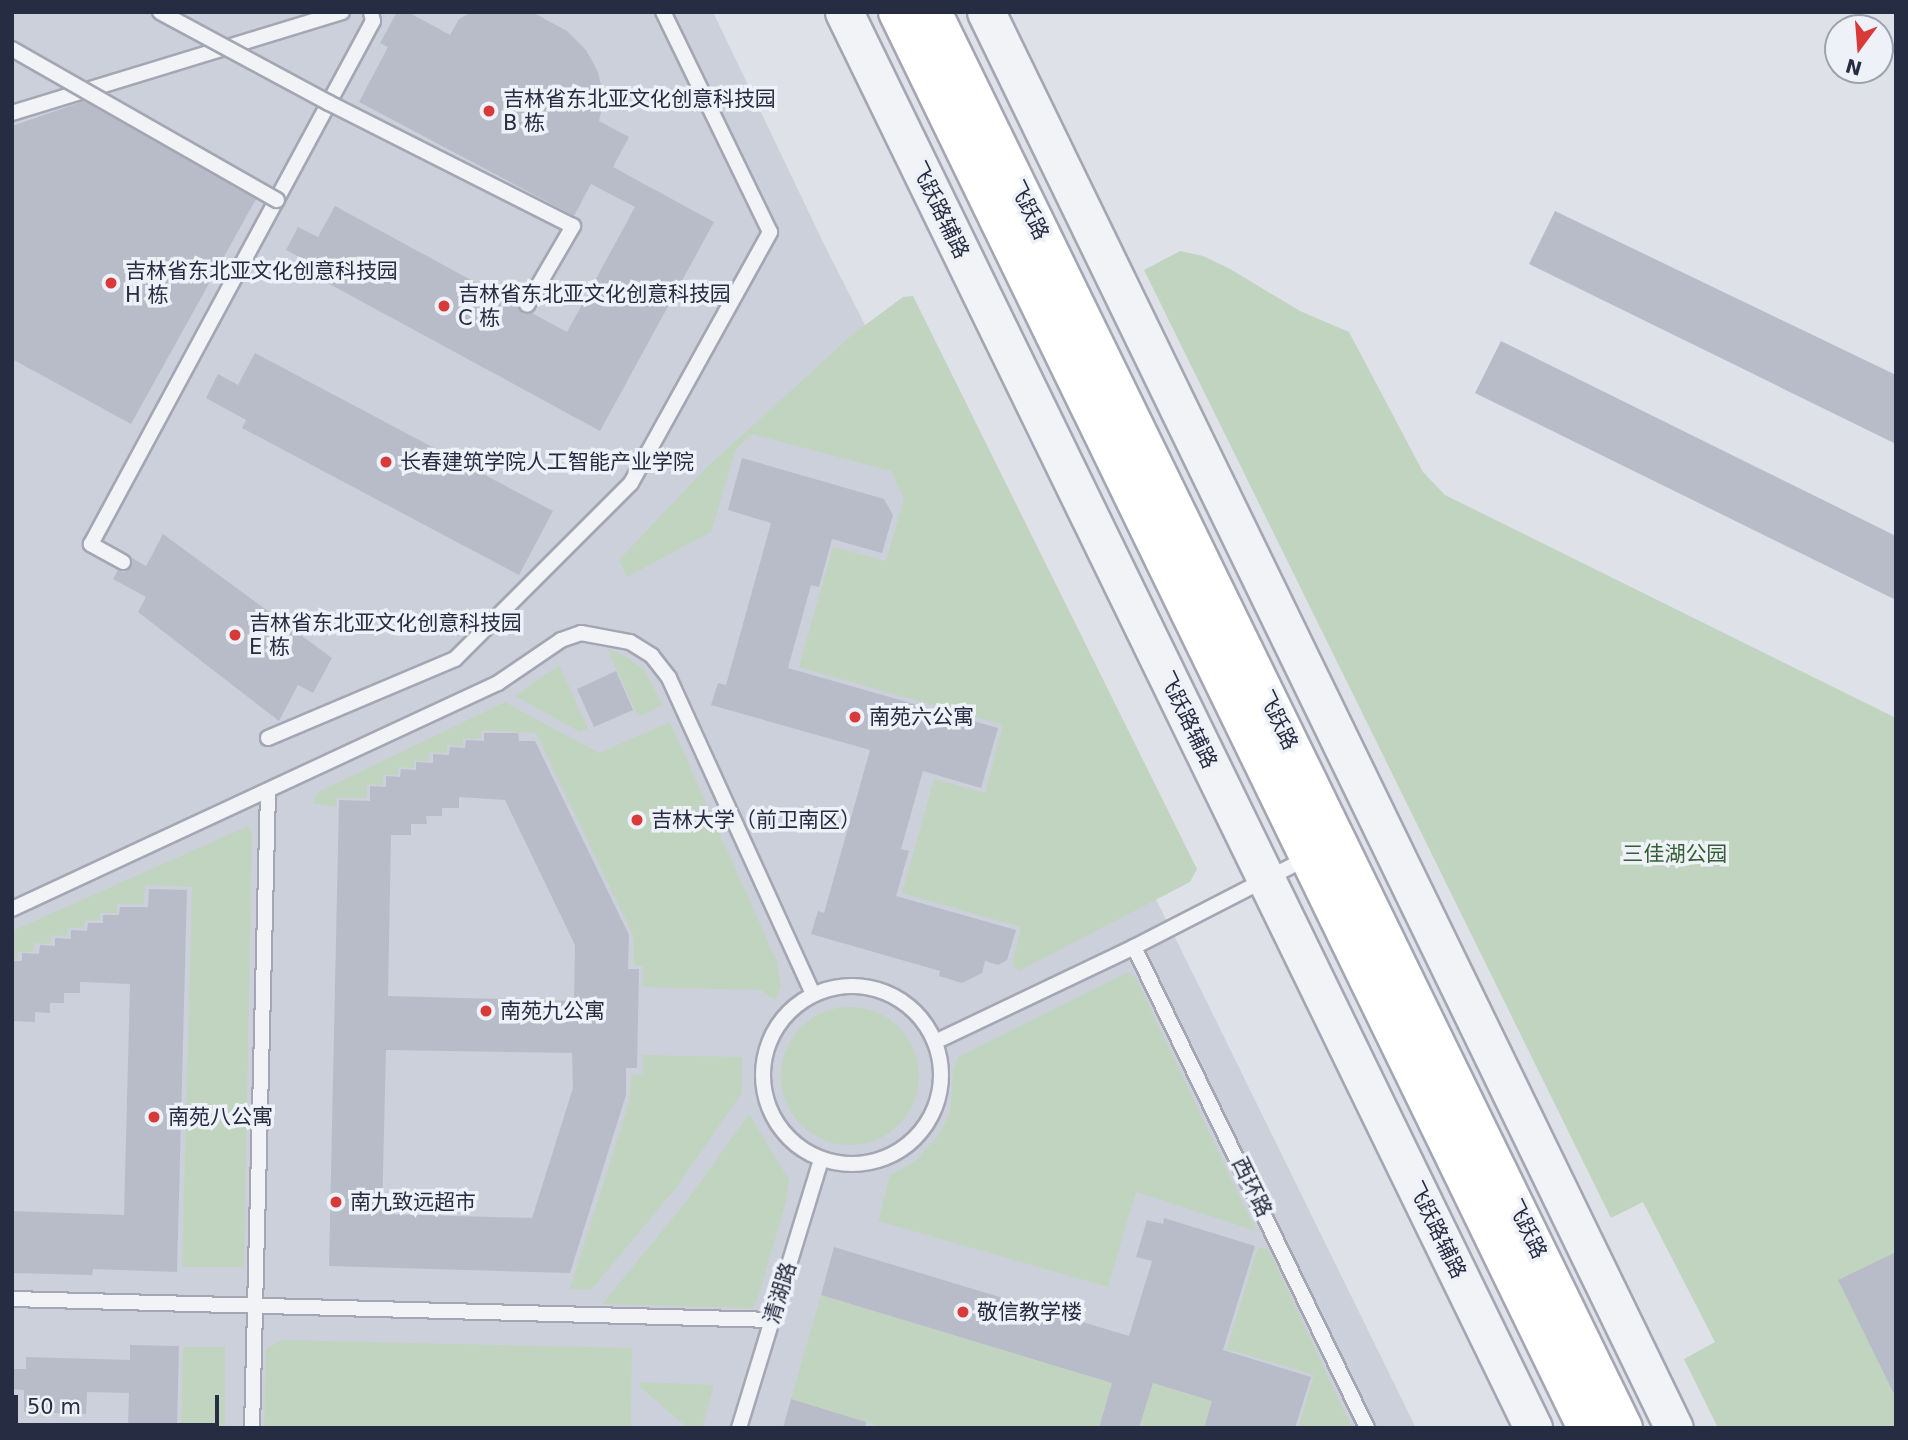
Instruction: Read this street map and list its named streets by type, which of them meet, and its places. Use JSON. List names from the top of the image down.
{
  "streets": {
    "main road": ["飞跃路"],
    "street": ["飞跃路辅路"],
    "lane": ["西环路", "清湖路"]
  },
  "parks": ["三佳湖公园"],
  "places": [
    "吉林省东北亚文化创意科技园 B 栋",
    "吉林省东北亚文化创意科技园 H 栋",
    "吉林省东北亚文化创意科技园 C 栋",
    "长春建筑学院人工智能产业学院",
    "吉林省东北亚文化创意科技园 E 栋",
    "南苑六公寓",
    "吉林大学（前卫南区）",
    "南苑九公寓",
    "南苑八公寓",
    "南九致远超市",
    "敬信教学楼"
  ],
  "scale_bar": "50 m",
  "north": "bottom"
}
